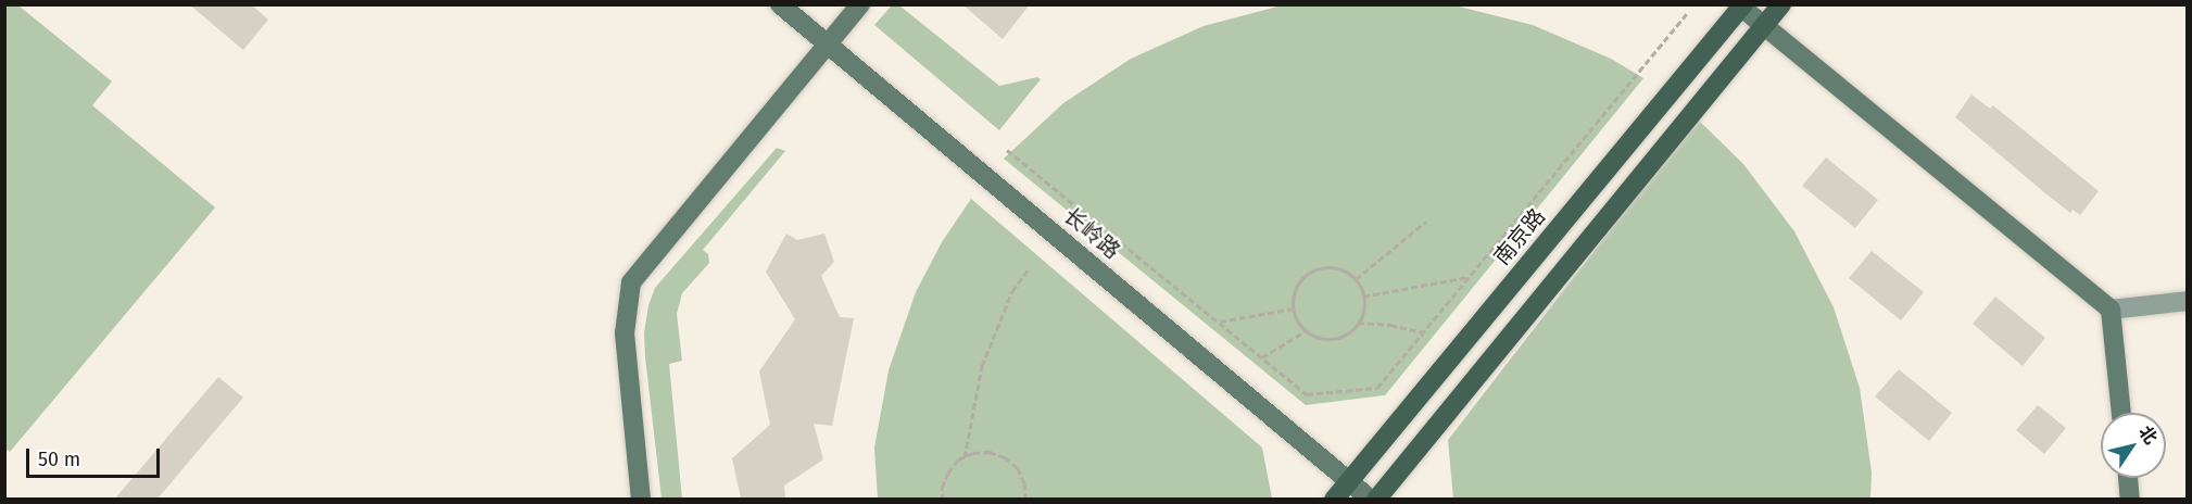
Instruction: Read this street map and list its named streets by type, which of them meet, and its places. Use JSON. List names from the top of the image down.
{
  "streets": {
    "main road": ["南京路"],
    "street": ["长岭路"]
  },
  "crossings": [
    ["长岭路", "南京路"]
  ],
  "scale_bar": "50 m",
  "north": "top right"
}
